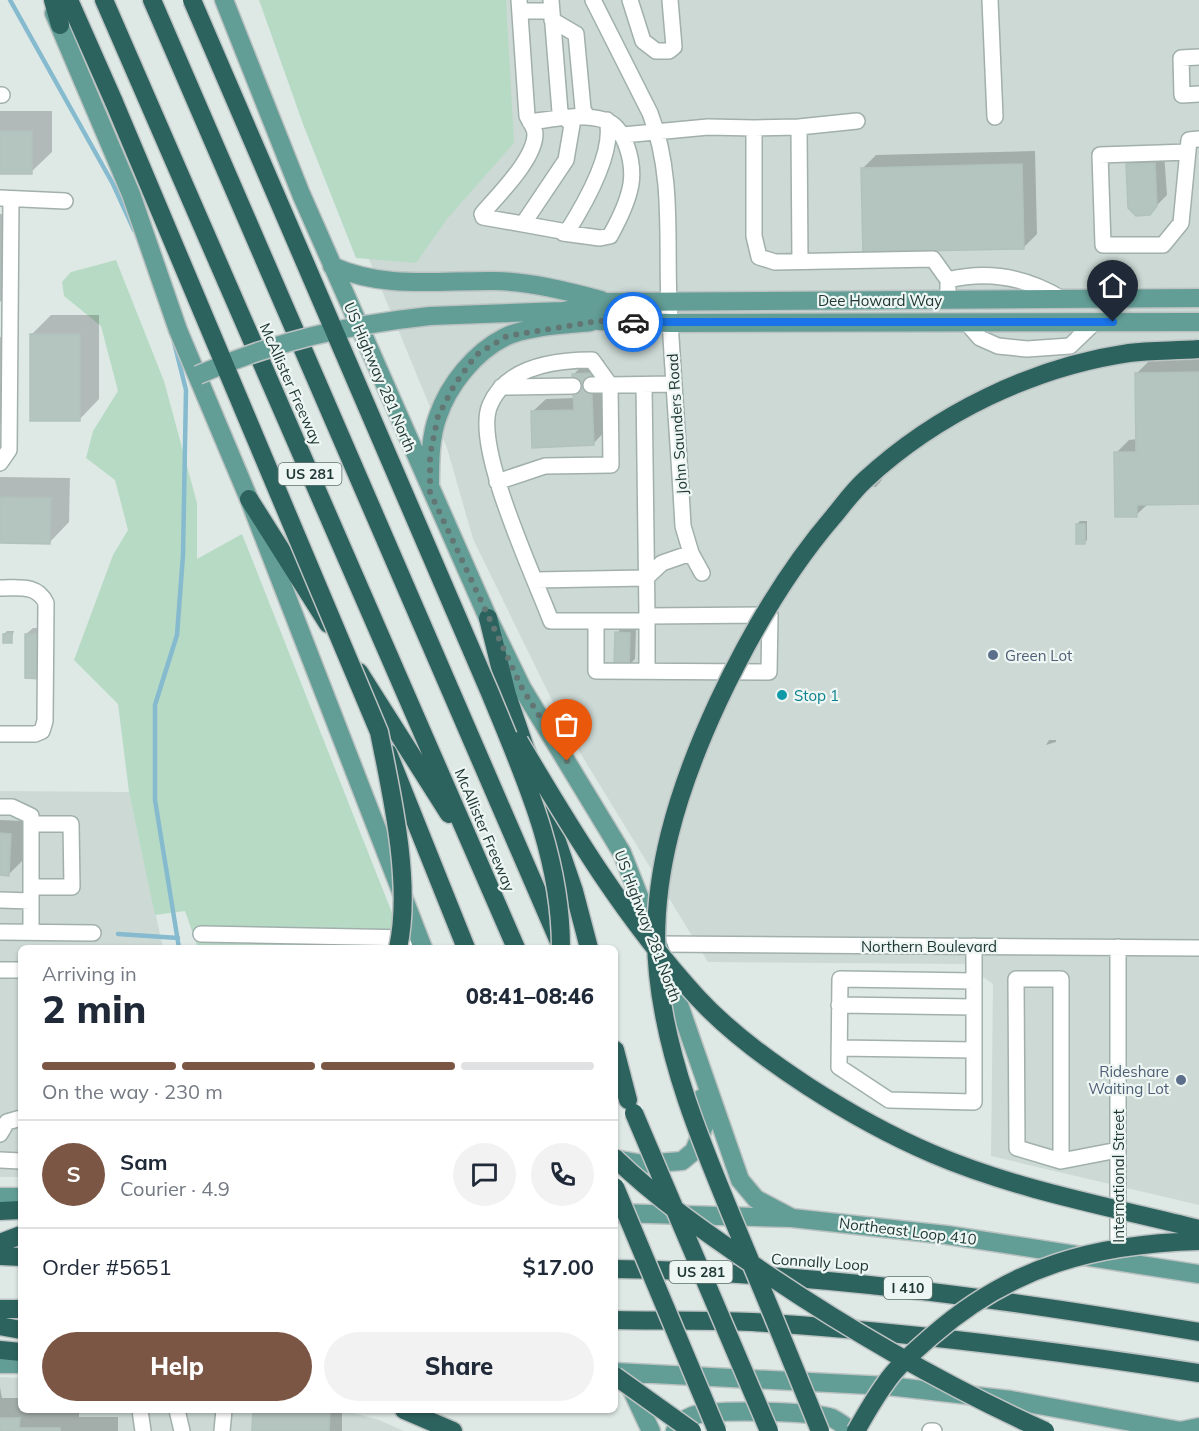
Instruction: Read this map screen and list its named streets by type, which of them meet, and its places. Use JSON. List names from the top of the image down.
{
  "streets": {
    "highway": [
      "McAllister Freeway",
      "US 281",
      "Connally Loop",
      "I 410"
    ],
    "main road": ["Dee Howard Way", "US Highway 281 North", "Northeast Loop 410"],
    "street": ["John Saunders Road", "Northern Boulevard", "International Street"]
  },
  "crossings": [
    ["Dee Howard Way", "John Saunders Road"],
    ["US Highway 281 North", "Northern Boulevard"],
    ["US Highway 281 North", "Northeast Loop 410"],
    ["Northern Boulevard", "International Street"],
    ["International Street", "Northeast Loop 410"]
  ],
  "places": ["Green Lot", "Stop 1", "Rideshare Waiting Lot"],
  "page": {
    "heading": ["2 min", "Arriving in", "08:41–08:46"],
    "panel": [
      "Sam",
      "Courier · 4.9",
      "Order #5651",
      "$17.00"
    ],
    "bar": "On the way · 230 m",
    "round": "S",
    "buttons": ["Help", "Share"]
  }
}
